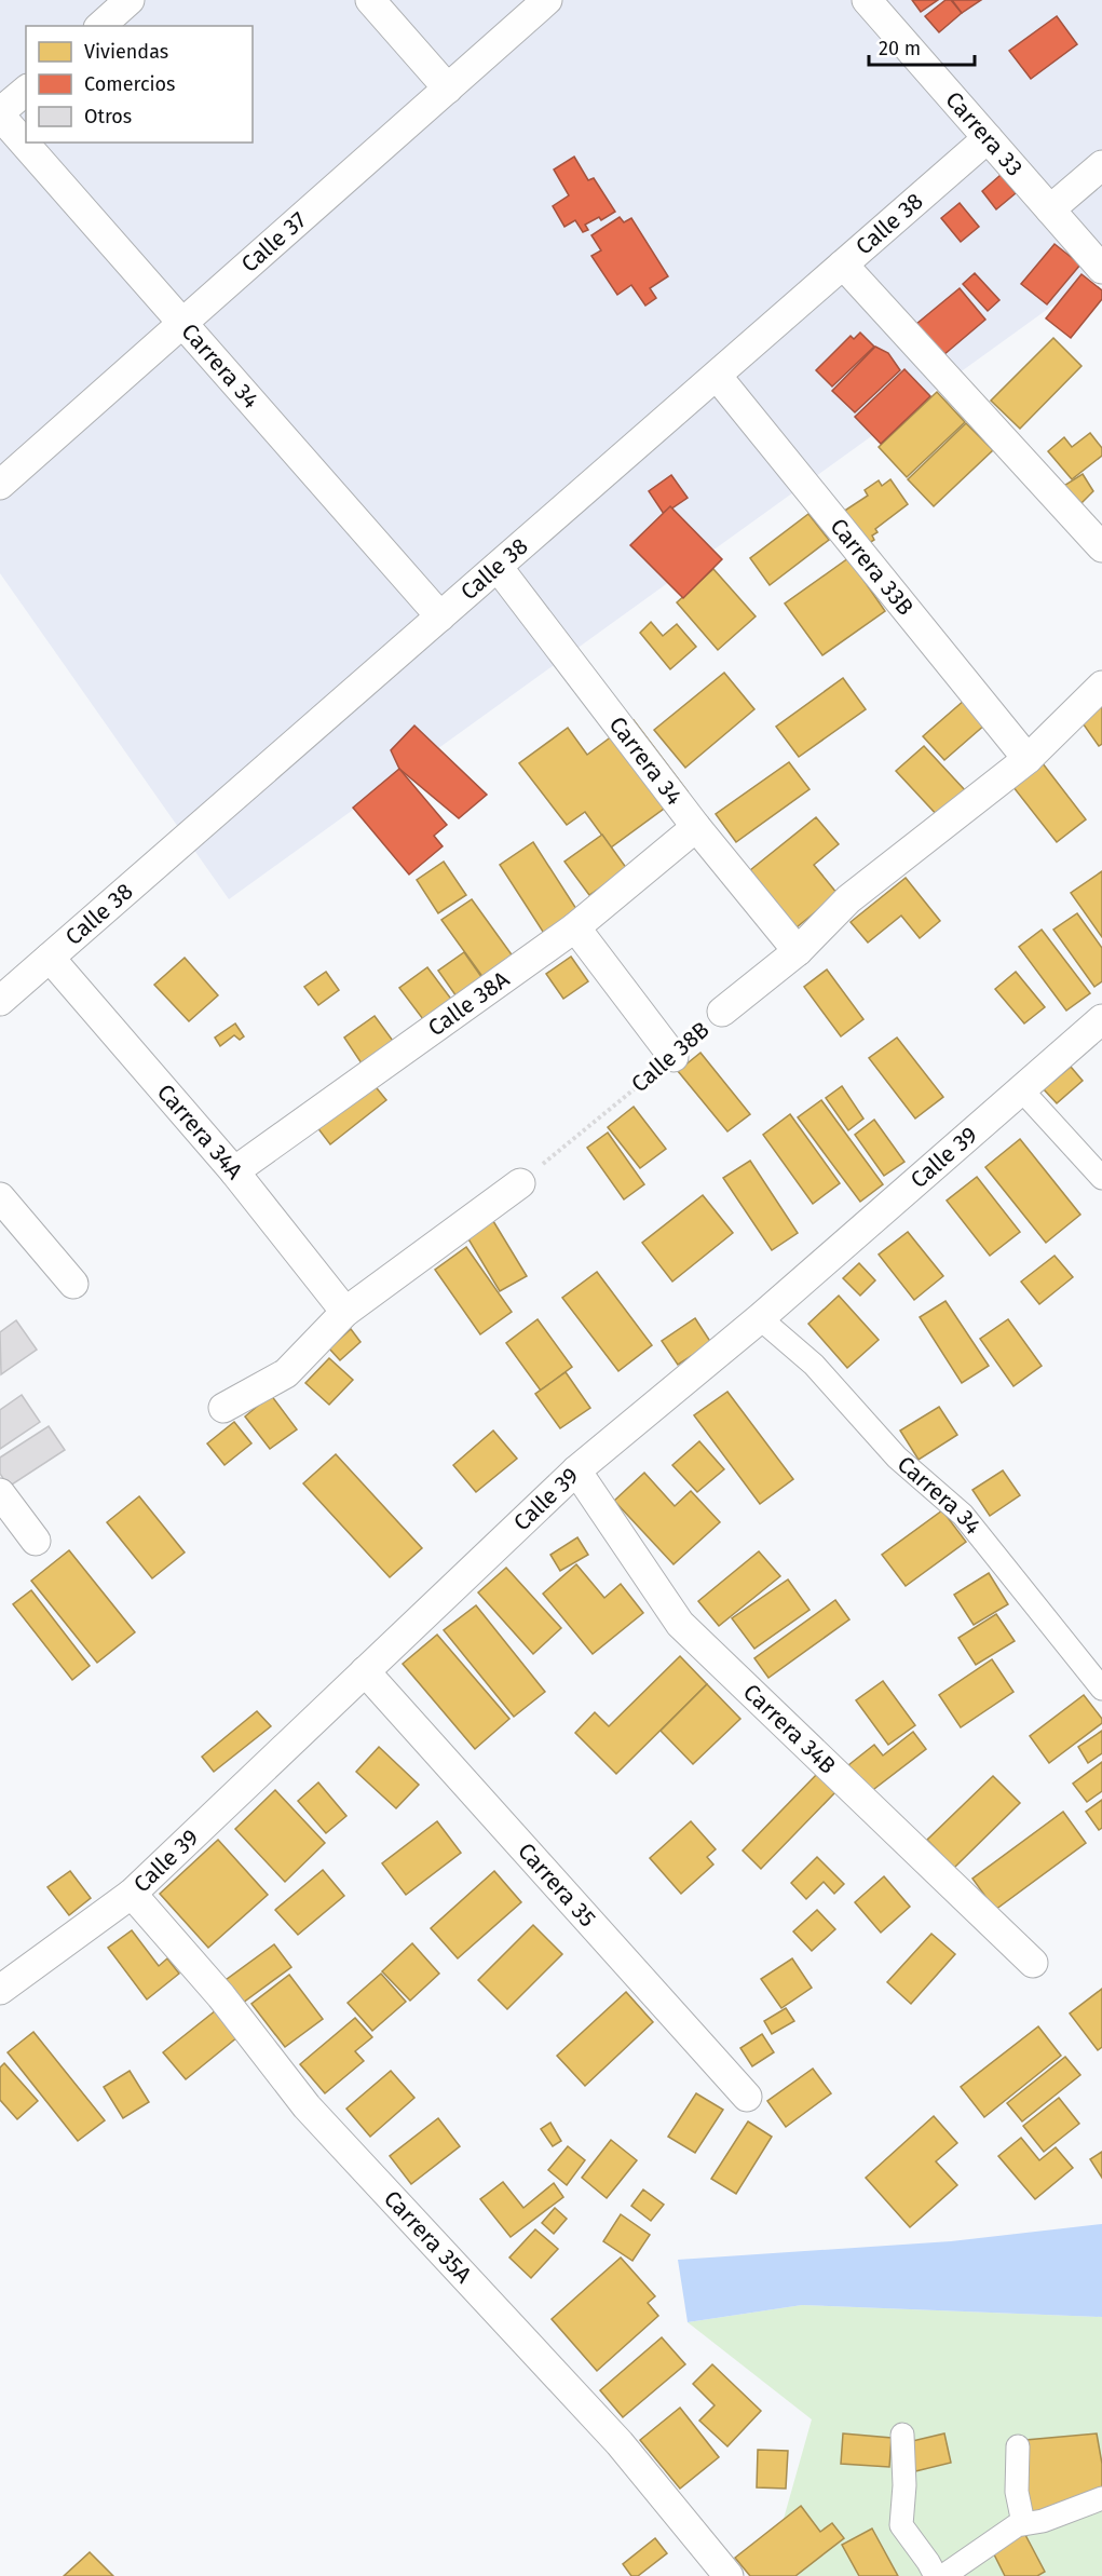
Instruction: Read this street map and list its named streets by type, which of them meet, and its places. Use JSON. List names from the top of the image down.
{
  "streets": {
    "street": [
      "Carrera 33",
      "Calle 38",
      "Calle 37",
      "Carrera 34",
      "Carrera 33B",
      "Calle 38A",
      "Calle 38B",
      "Carrera 34A",
      "Calle 39",
      "Carrera 34B",
      "Carrera 35",
      "Carrera 35A"
    ]
  },
  "crossings": [
    ["Carrera 33", "Calle 38"],
    ["Calle 38", "Carrera 34"],
    ["Calle 38", "Carrera 33B"],
    ["Calle 38", "Carrera 34A"],
    ["Calle 37", "Carrera 34"],
    ["Carrera 34", "Calle 38A"],
    ["Carrera 34", "Calle 38B"],
    ["Carrera 34", "Calle 39"],
    ["Carrera 33B", "Calle 38B"],
    ["Calle 38A", "Carrera 34A"],
    ["Calle 39", "Carrera 34B"],
    ["Calle 39", "Carrera 35"],
    ["Calle 39", "Carrera 35A"]
  ],
  "legend": ["Viviendas", "Comercios", "Otros"],
  "scale_bar": "20 m"
}
